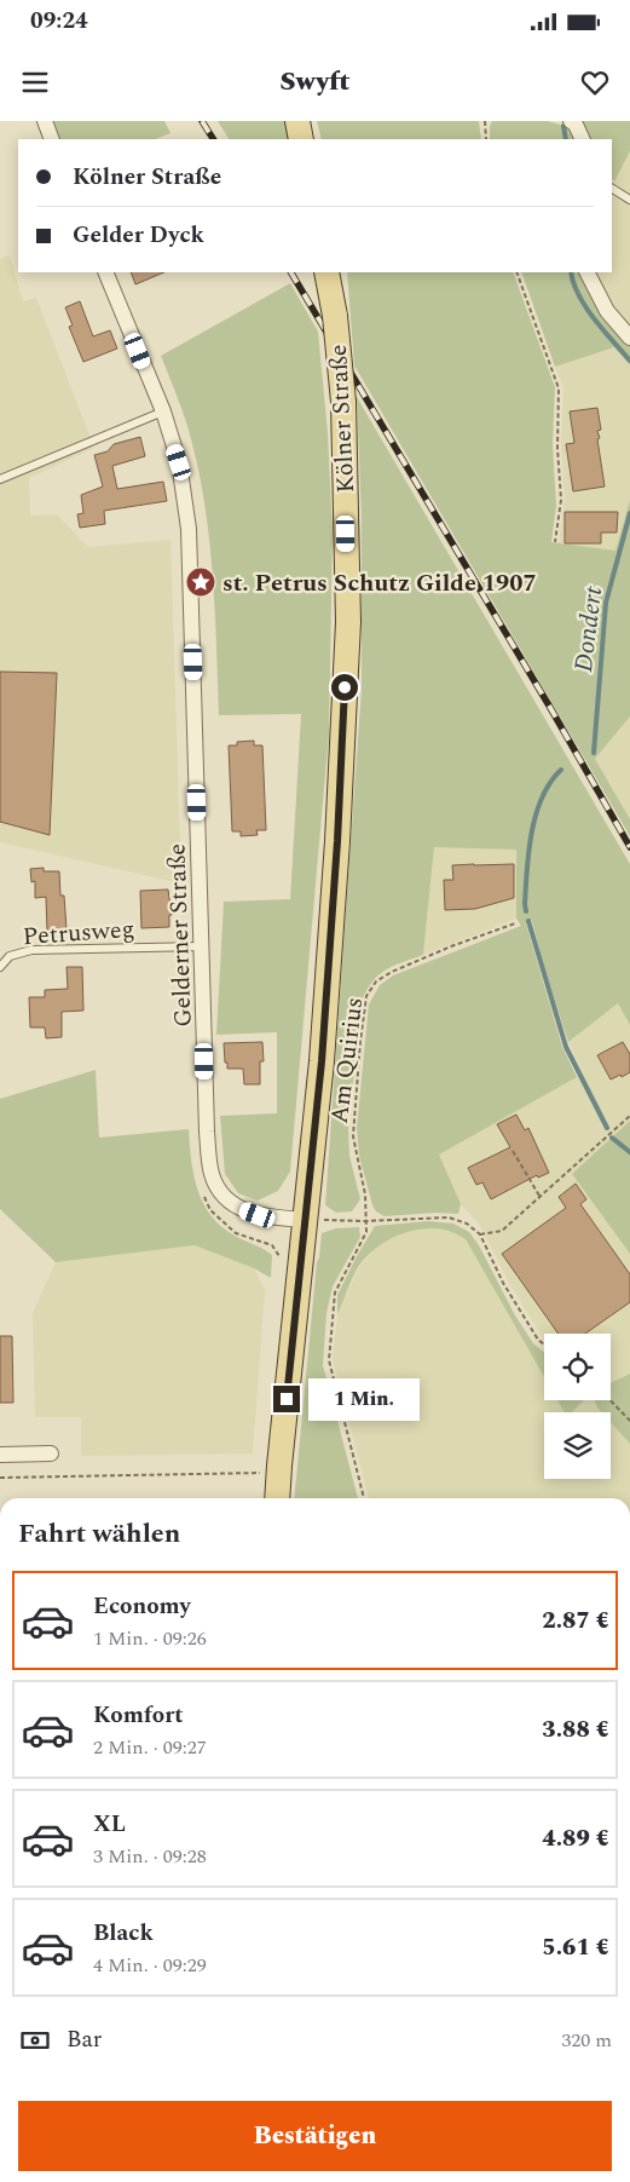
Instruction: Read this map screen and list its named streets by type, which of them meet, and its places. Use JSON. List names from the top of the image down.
{
  "streets": {
    "main road": ["Kölner Straße"],
    "street": ["Gelderner Straße"],
    "lane": ["Petrusweg"],
    "path": ["Am Quirius"]
  },
  "crossings": [
    ["Kölner Straße", "Gelderner Straße"],
    ["Petrusweg", "Gelderner Straße"]
  ],
  "water": ["Dondert"],
  "places": {
    "place": ["st. Petrus Schutz Gilde 1907"]
  },
  "page": {
    "status": "09:24",
    "header": "Swyft",
    "banner": ["Kölner Straße", "Gelder Dyck"],
    "bubble": "1 Min.",
    "heading": "Fahrt wählen",
    "list": [
      {
        "name": "Economy",
        "note": "1 Min. · 09:26",
        "value": "2.87 €"
      },
      {
        "name": "Komfort",
        "note": "2 Min. · 09:27",
        "value": "3.88 €"
      },
      {
        "name": "XL",
        "note": "3 Min. · 09:28",
        "value": "4.89 €"
      },
      {
        "name": "Black",
        "note": "4 Min. · 09:29",
        "value": "5.61 €"
      }
    ],
    "pay": ["Bar", "320 m"],
    "buttons": "Bestätigen"
  }
}
